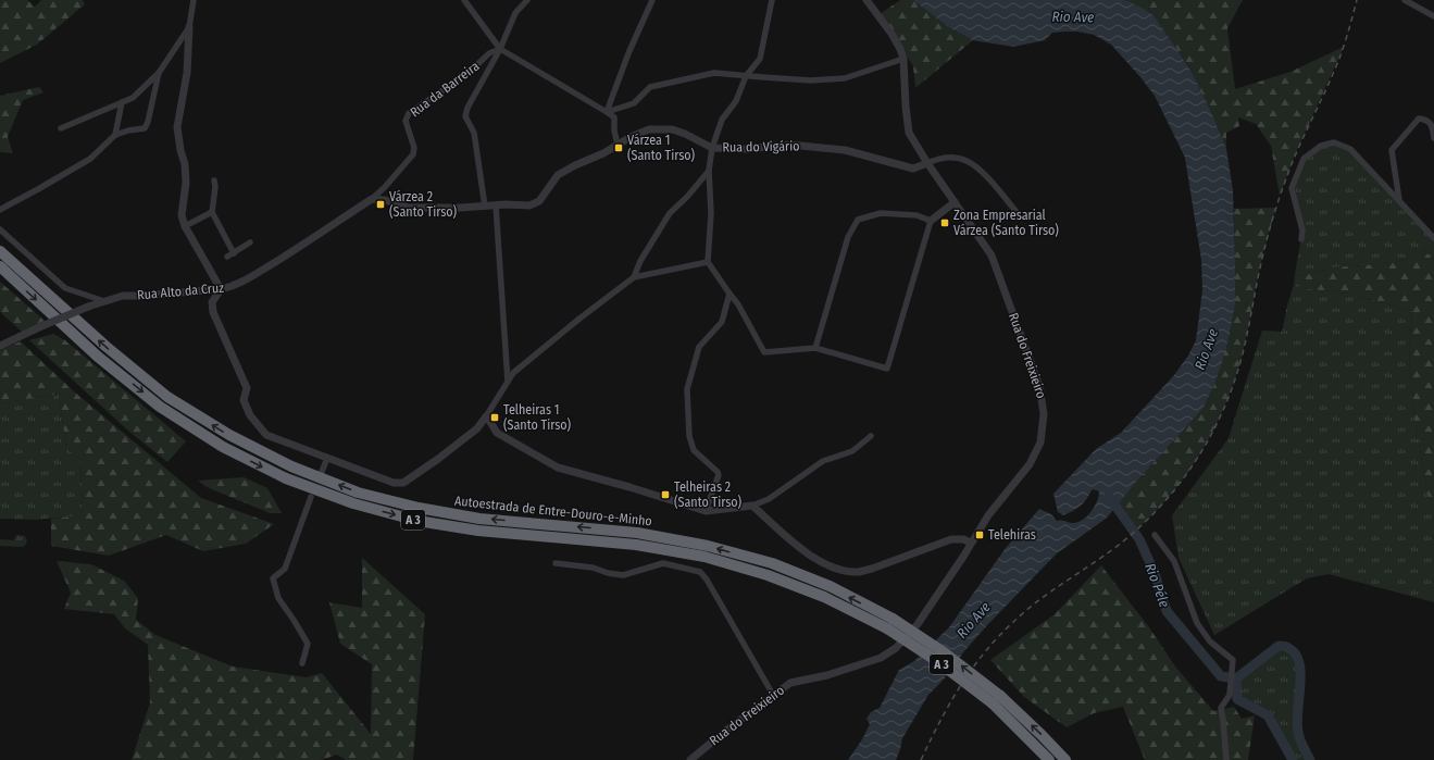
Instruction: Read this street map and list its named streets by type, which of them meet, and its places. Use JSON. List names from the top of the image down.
{
  "streets": {
    "highway": ["Autoestrada de Entre-Douro-e-Minho", "A 3"],
    "street": [
      "Rua da Barreira",
      "Rua do Vigário",
      "Rua Alto da Cruz",
      "Rua do Freixieiro"
    ]
  },
  "crossings": [
    ["Rua da Barreira", "Rua Alto da Cruz"],
    ["Rua do Vigário", "Rua do Freixieiro"]
  ],
  "water": ["Rio Ave", "Rio Péle"],
  "places": {
    "transit": [
      "Várzea 1 (Santo Tirso)",
      "Várzea 2 (Santo Tirso)",
      "Zona Empresarial Várzea (Santo Tirso)",
      "Telheiras 1 (Santo Tirso)",
      "Telheiras 2 (Santo Tirso)",
      "Telehiras"
    ]
  }
}
